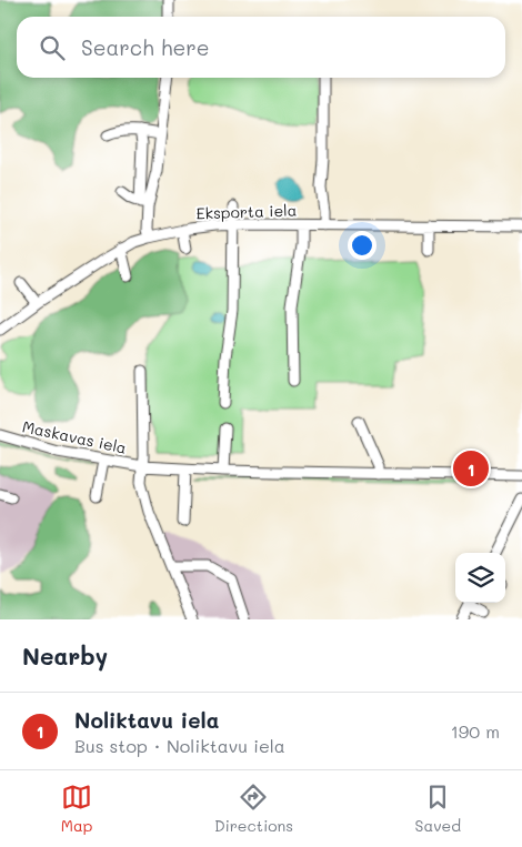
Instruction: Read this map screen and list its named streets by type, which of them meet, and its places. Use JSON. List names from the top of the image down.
{
  "streets": {
    "street": ["Eksporta iela", "Maskavas iela"]
  },
  "page": {
    "search": "Search here",
    "pins": "1",
    "heading": "Nearby",
    "list": [
      {
        "mark": "1",
        "name": "Noliktavu iela",
        "note": "Bus stop · Noliktavu iela",
        "value": "190 m"
      }
    ],
    "nav": ["Map", "Directions", "Saved"]
  }
}
